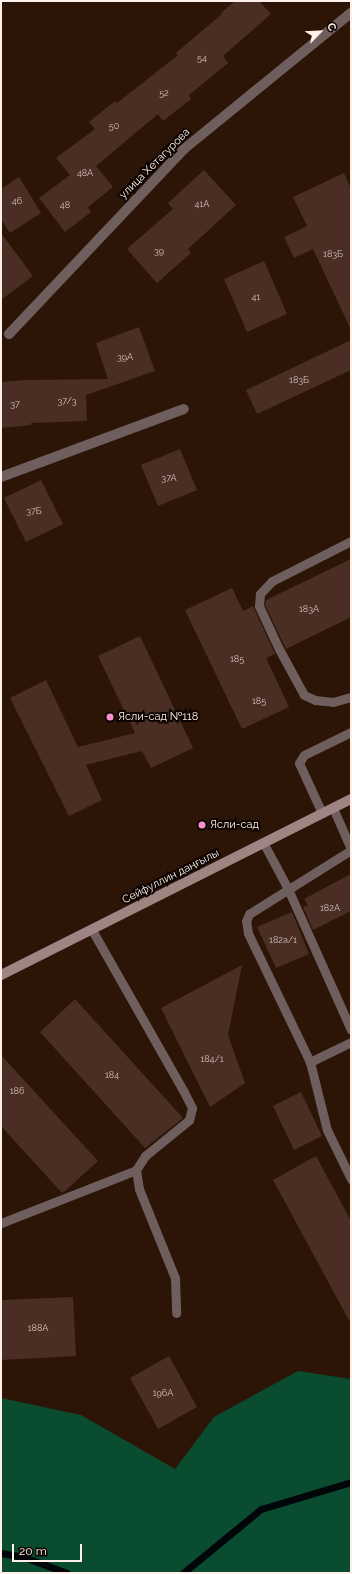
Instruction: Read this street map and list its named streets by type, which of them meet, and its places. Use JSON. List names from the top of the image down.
{
  "streets": {
    "main road": ["Сейфуллин даңғылы"],
    "street": ["улица Хетагурова"]
  },
  "places": ["Ясли-сад №118", "Ясли-сад"],
  "house_numbers": [
    "54",
    "52",
    "50",
    "48А",
    "46",
    "41А",
    "48",
    "39",
    "183Б",
    "41",
    "39А",
    "183Б",
    "37/3",
    "37",
    "37А",
    "37Б",
    "183А",
    "185",
    "185",
    "182А",
    "182а/1",
    "184/1",
    "184",
    "186",
    "188А",
    "196А"
  ],
  "scale_bar": "20 m",
  "north": "top right"
}
